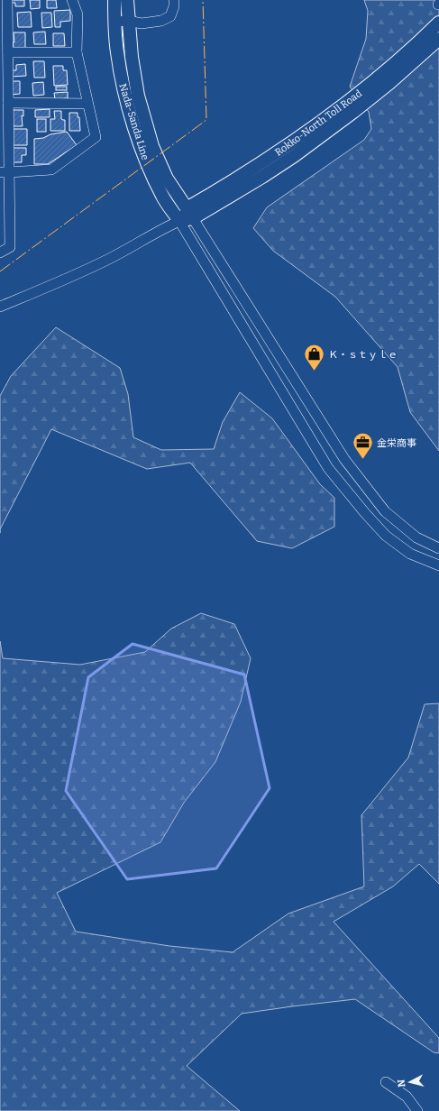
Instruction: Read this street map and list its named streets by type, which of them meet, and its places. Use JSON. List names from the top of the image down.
{
  "streets": {
    "main road": ["Nada-Sanda Line", "Rokko-North Toll Road"]
  },
  "crossings": [
    ["Nada-Sanda Line", "Rokko-North Toll Road"]
  ],
  "places": {
    "shop": ["Ｋ・ｓｔｙｌｅ"],
    "office": ["金栄商事"]
  },
  "north": "left"
}
